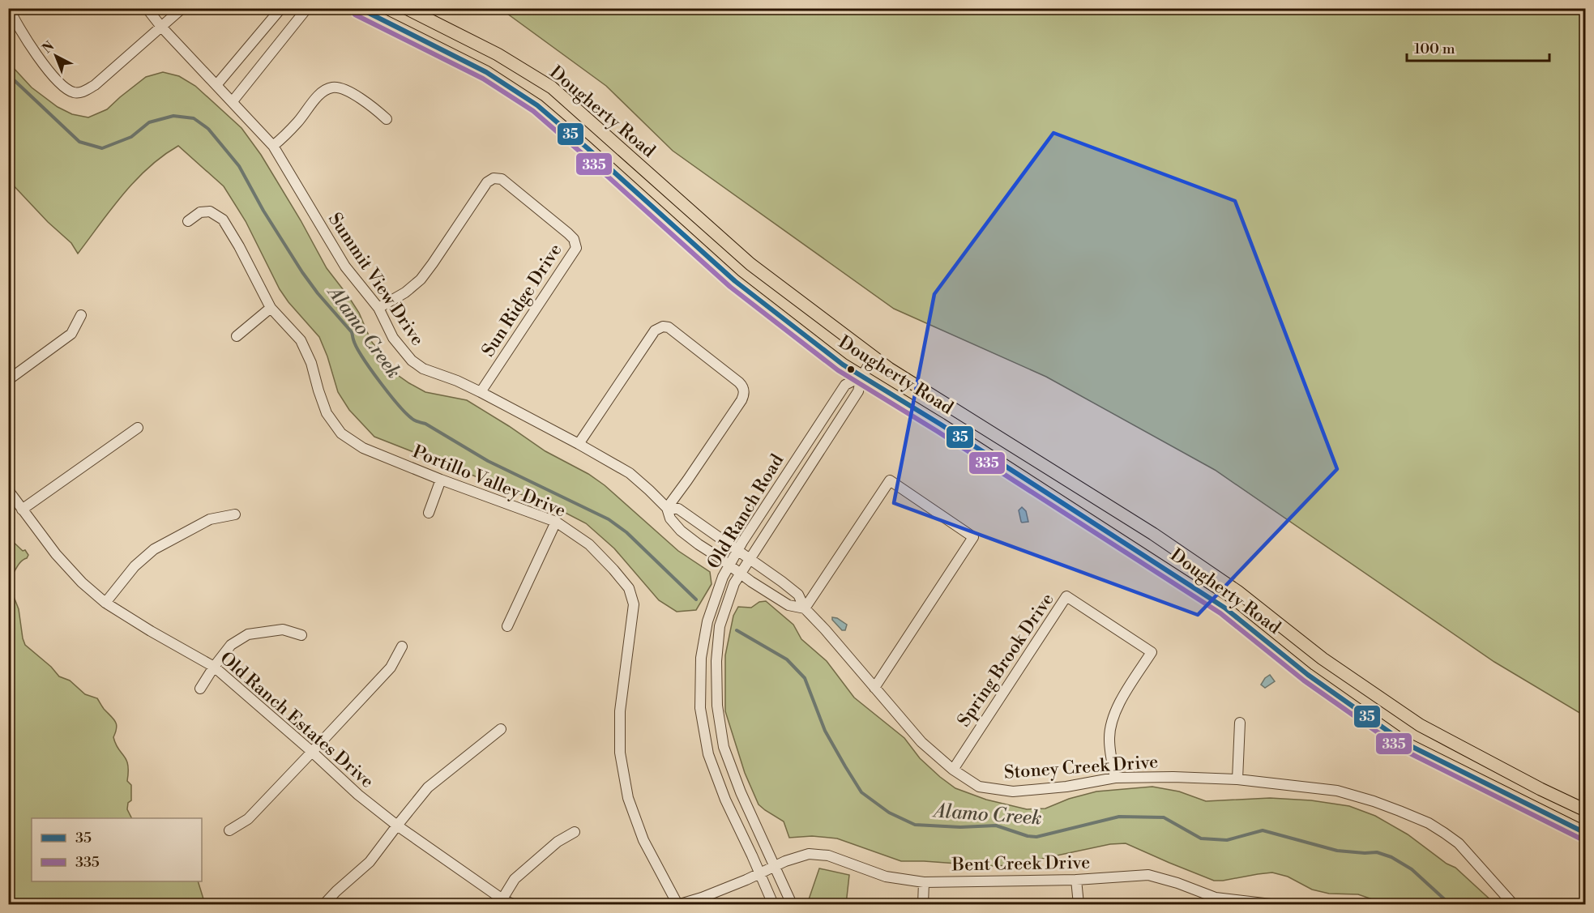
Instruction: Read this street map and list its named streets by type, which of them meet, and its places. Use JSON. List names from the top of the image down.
{
  "streets": {
    "main road": ["Dougherty Road"],
    "street": [
      "Summit View Drive",
      "Sun Ridge Drive",
      "Portillo Valley Drive",
      "Old Ranch Road",
      "Spring Brook Drive",
      "Old Ranch Estates Drive",
      "Stoney Creek Drive",
      "Bent Creek Drive"
    ]
  },
  "crossings": [
    ["Dougherty Road", "Old Ranch Road"],
    ["Summit View Drive", "Sun Ridge Drive"],
    ["Summit View Drive", "Old Ranch Road"],
    ["Summit View Drive", "Stoney Creek Drive"],
    ["Old Ranch Road", "Stoney Creek Drive"],
    ["Old Ranch Road", "Bent Creek Drive"],
    ["Spring Brook Drive", "Stoney Creek Drive"]
  ],
  "water": ["Alamo Creek"],
  "lines": ["transit line 35", "transit line 335"],
  "legend": ["35", "335"],
  "scale_bar": "100 m",
  "north": "top left"
}
